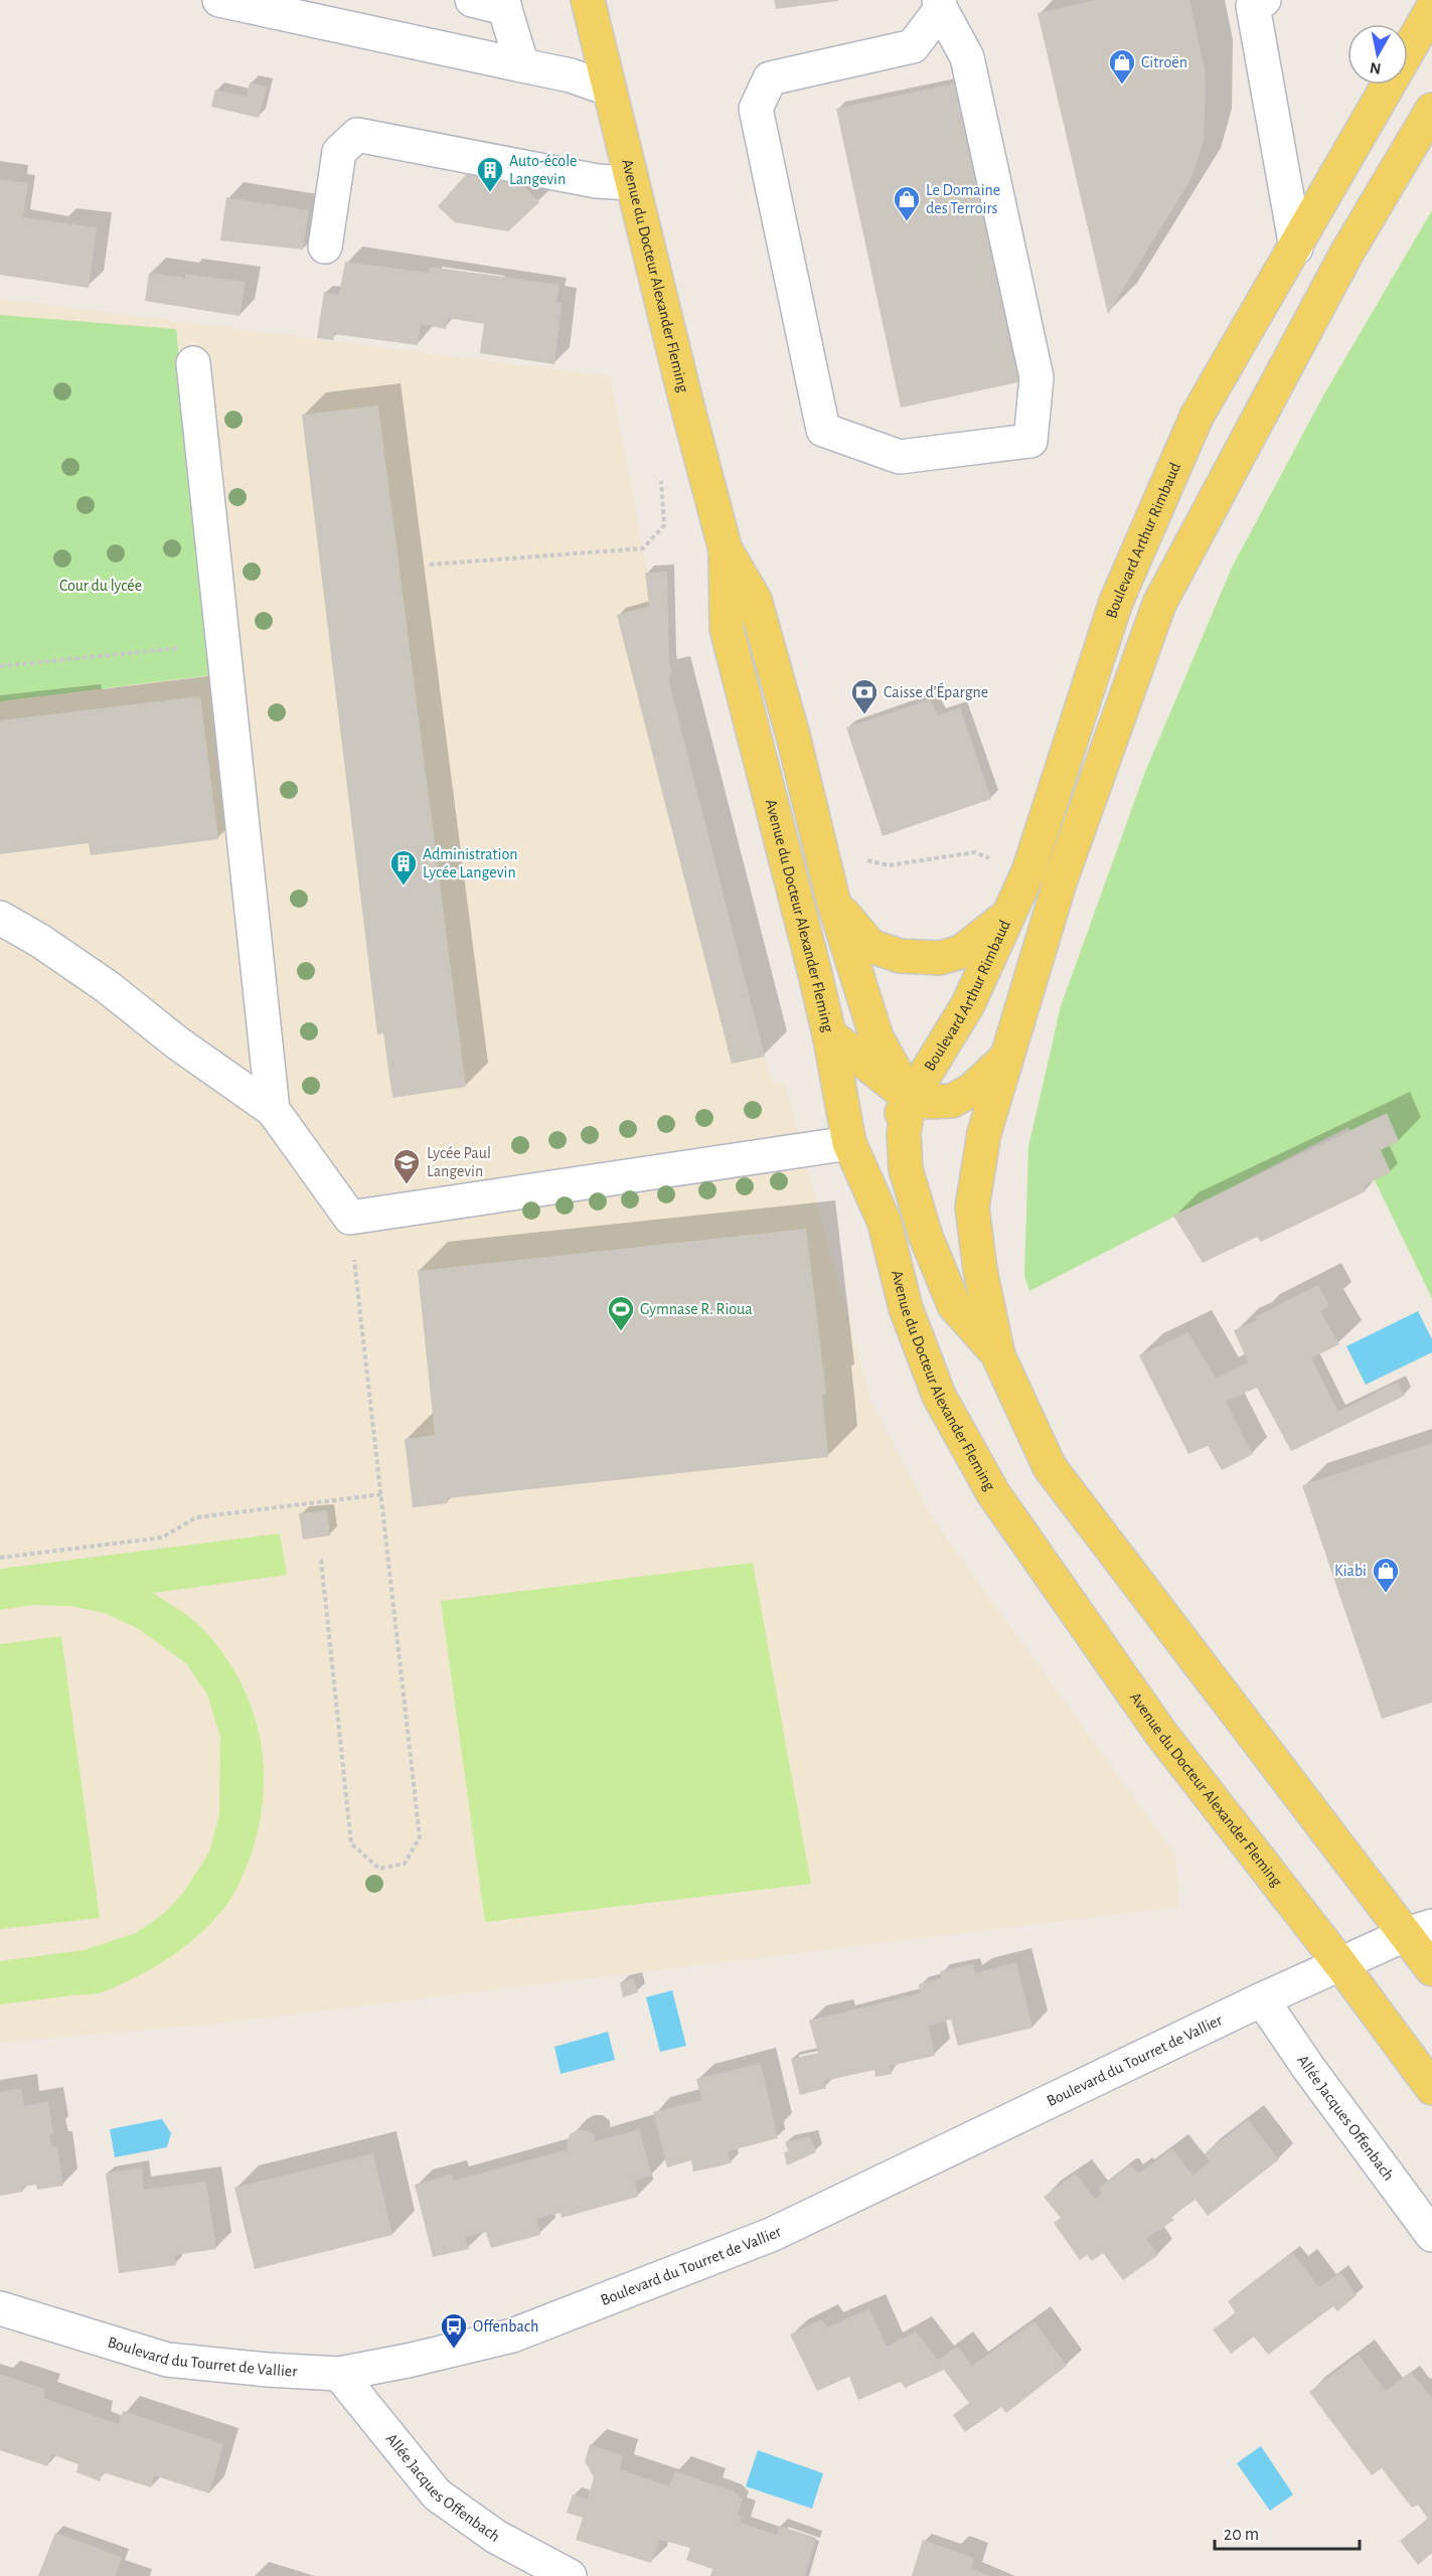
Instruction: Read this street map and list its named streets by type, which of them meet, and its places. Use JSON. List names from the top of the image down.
{
  "streets": {
    "main road": ["Avenue du Docteur Alexander Fleming", "Boulevard Arthur Rimbaud"],
    "street": ["Boulevard du Tourret de Vallier", "Allée Jacques Offenbach"]
  },
  "crossings": [
    ["Avenue du Docteur Alexander Fleming", "Boulevard Arthur Rimbaud"],
    ["Avenue du Docteur Alexander Fleming", "Boulevard du Tourret de Vallier"],
    ["Boulevard du Tourret de Vallier", "Allée Jacques Offenbach"]
  ],
  "parks": ["Cour du lycée"],
  "places": {
    "shop": ["Citroën", "Le Domaine des Terroirs", "Kiabi"],
    "building": ["Auto-école Langevin", "Administration Lycée Langevin"],
    "bank": ["Caisse d'Épargne"],
    "school or university": ["Lycée Paul Langevin"],
    "sports": ["Gymnase R. Rioua"],
    "bus stop": ["Offenbach"]
  },
  "scale_bar": "20 m",
  "north": "bottom"
}
